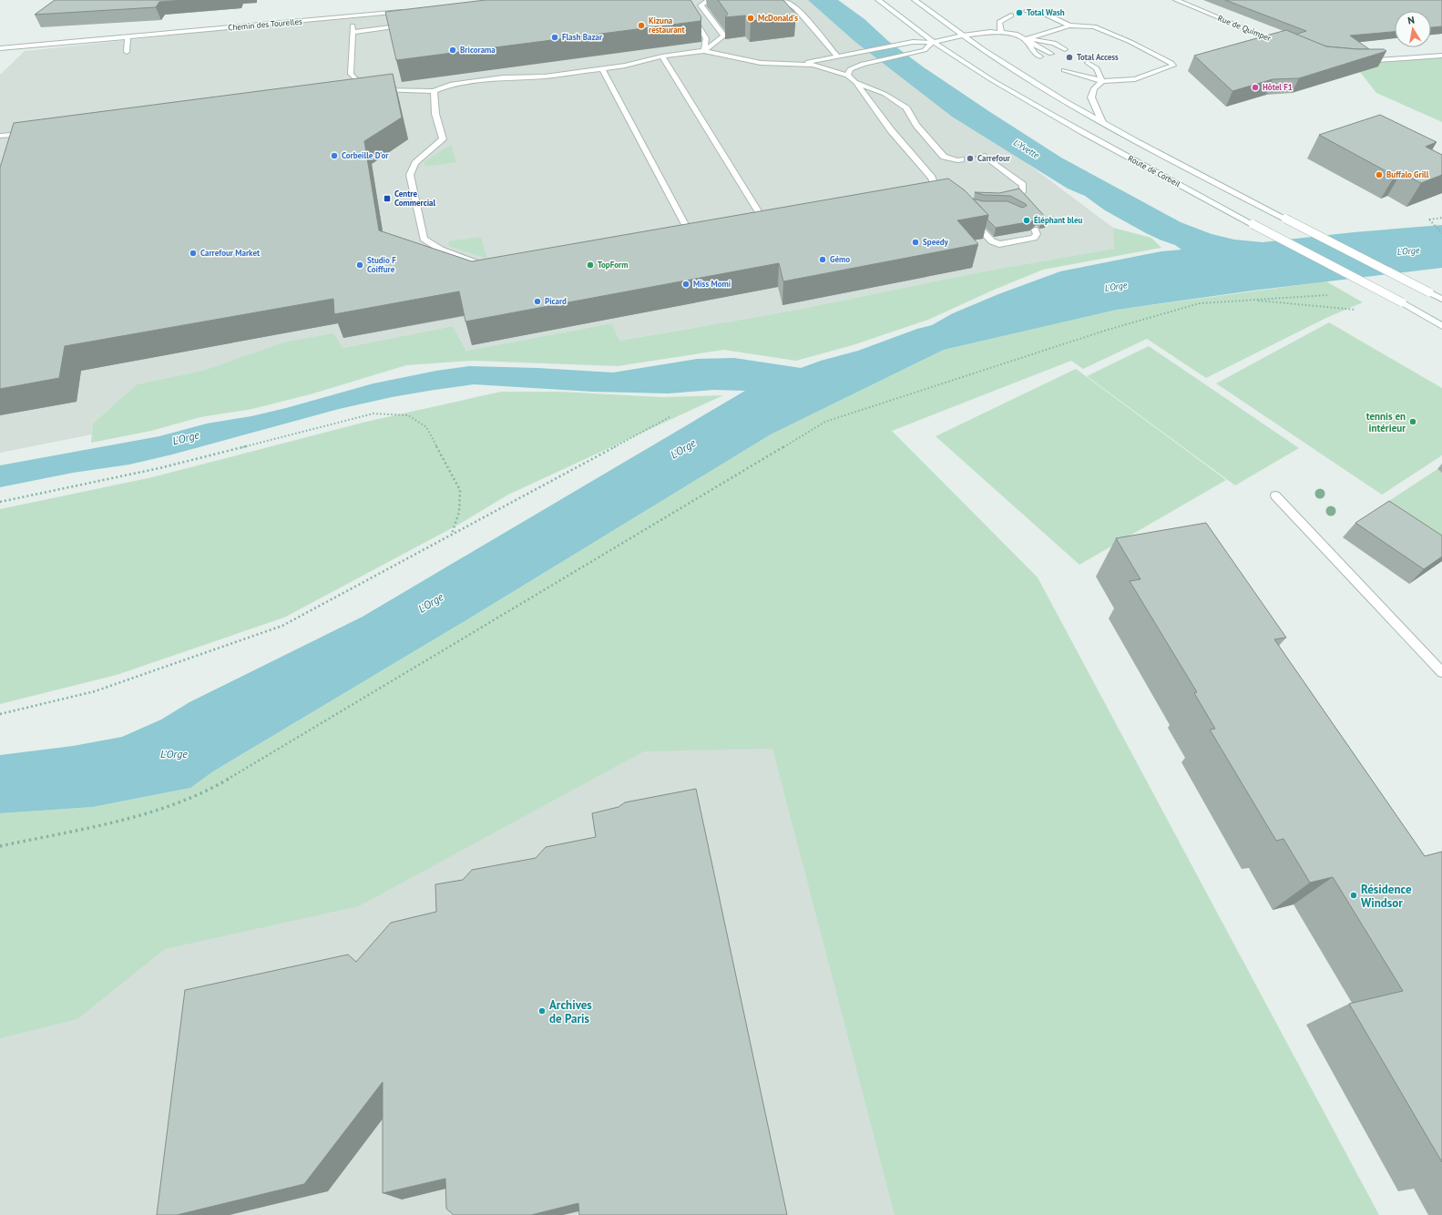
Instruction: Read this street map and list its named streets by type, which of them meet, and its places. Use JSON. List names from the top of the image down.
{
  "streets": {
    "main road": ["Chemin des Tourelles", "Rue de Quimper", "Route de Corbeil"]
  },
  "water": ["L'Yvette", "L'Orge"],
  "places": {
    "other": [
      "Total Wash",
      "McDonald's",
      "Kizuna restaurant",
      "Flash Bazar",
      "Bricorama",
      "Total Access",
      "Hôtel F1",
      "Corbeille D'or",
      "Carrefour",
      "Buffalo Grill",
      "Éléphant bleu",
      "Speedy",
      "Carrefour Market",
      "Gémo",
      "Studio F Coiffure",
      "TopForm",
      "Miss Momi",
      "Picard",
      "tennis en intérieur",
      "Résidence Windsor",
      "Archives de Paris"
    ],
    "transit": ["Centre Commercial"]
  },
  "north": "top"
}
